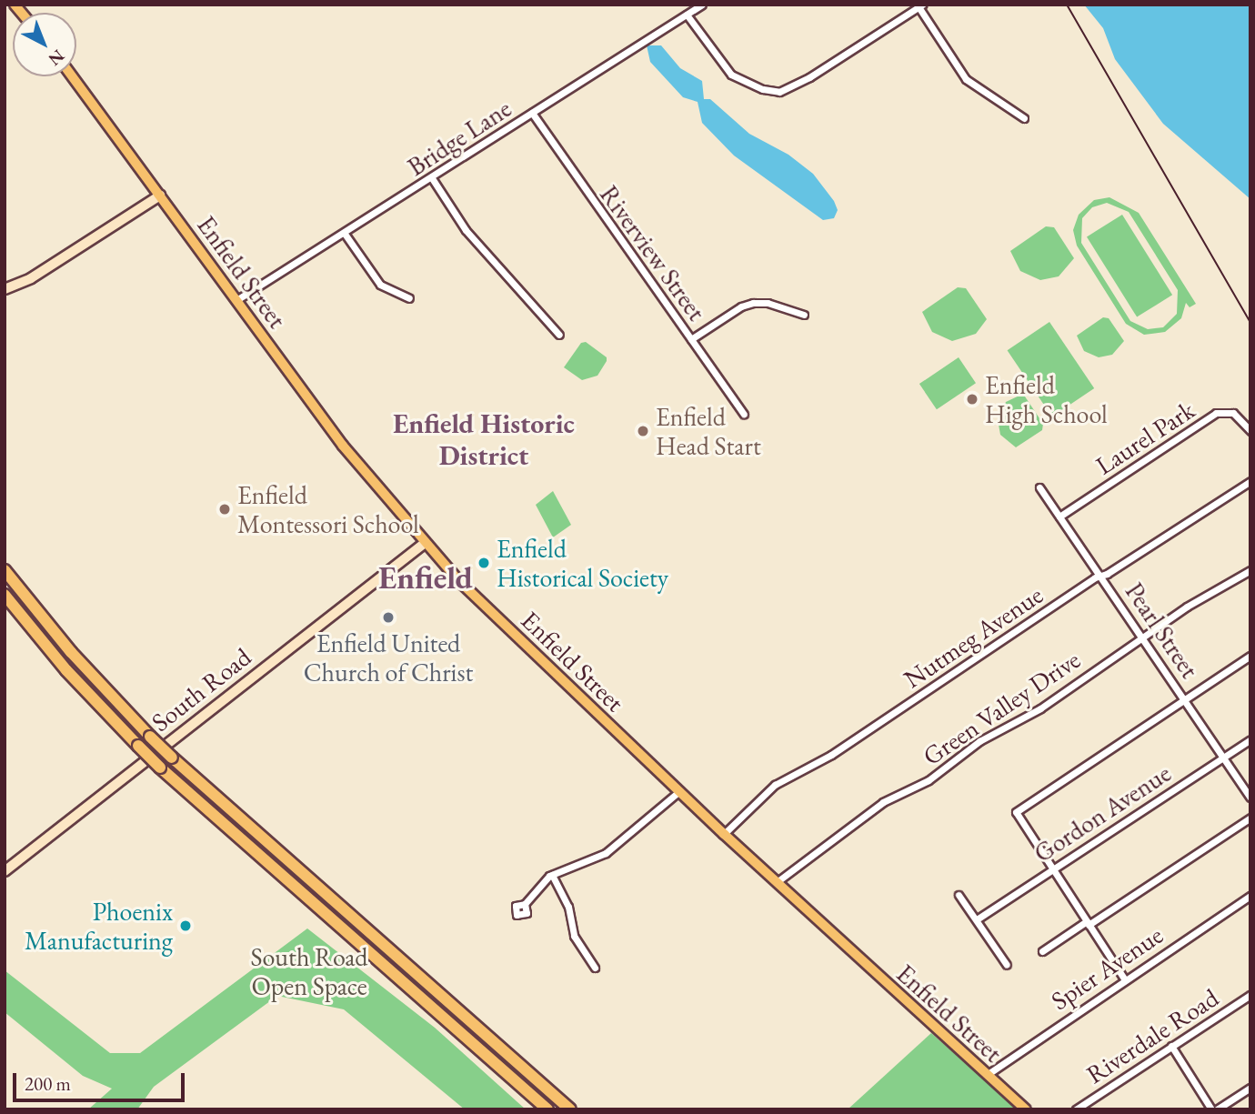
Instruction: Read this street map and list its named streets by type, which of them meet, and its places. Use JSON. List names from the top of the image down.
{
  "streets": {
    "main road": ["Enfield Street", "South Road"],
    "street": [
      "Bridge Lane",
      "Riverview Street",
      "Laurel Park",
      "Pearl Street",
      "Nutmeg Avenue",
      "Green Valley Drive",
      "Gordon Avenue",
      "Spier Avenue",
      "Riverdale Road"
    ]
  },
  "crossings": [
    ["Bridge Lane", "Riverview Street"],
    ["Bridge Lane", "Enfield Street"],
    ["Enfield Street", "Nutmeg Avenue"],
    ["Enfield Street", "South Road"],
    ["Enfield Street", "Green Valley Drive"],
    ["Enfield Street", "Spier Avenue"],
    ["Laurel Park", "Pearl Street"],
    ["Pearl Street", "Nutmeg Avenue"],
    ["Pearl Street", "Green Valley Drive"],
    ["Pearl Street", "Gordon Avenue"]
  ],
  "districts": ["Enfield Historic District", "Enfield"],
  "parks": ["South Road Open Space"],
  "places": [
    "Enfield High School",
    "Enfield Head Start",
    "Enfield Montessori School",
    "Enfield Historical Society",
    "Enfield United Church of Christ",
    "Phoenix Manufacturing"
  ],
  "scale_bar": "200 m",
  "north": "bottom right"
}
